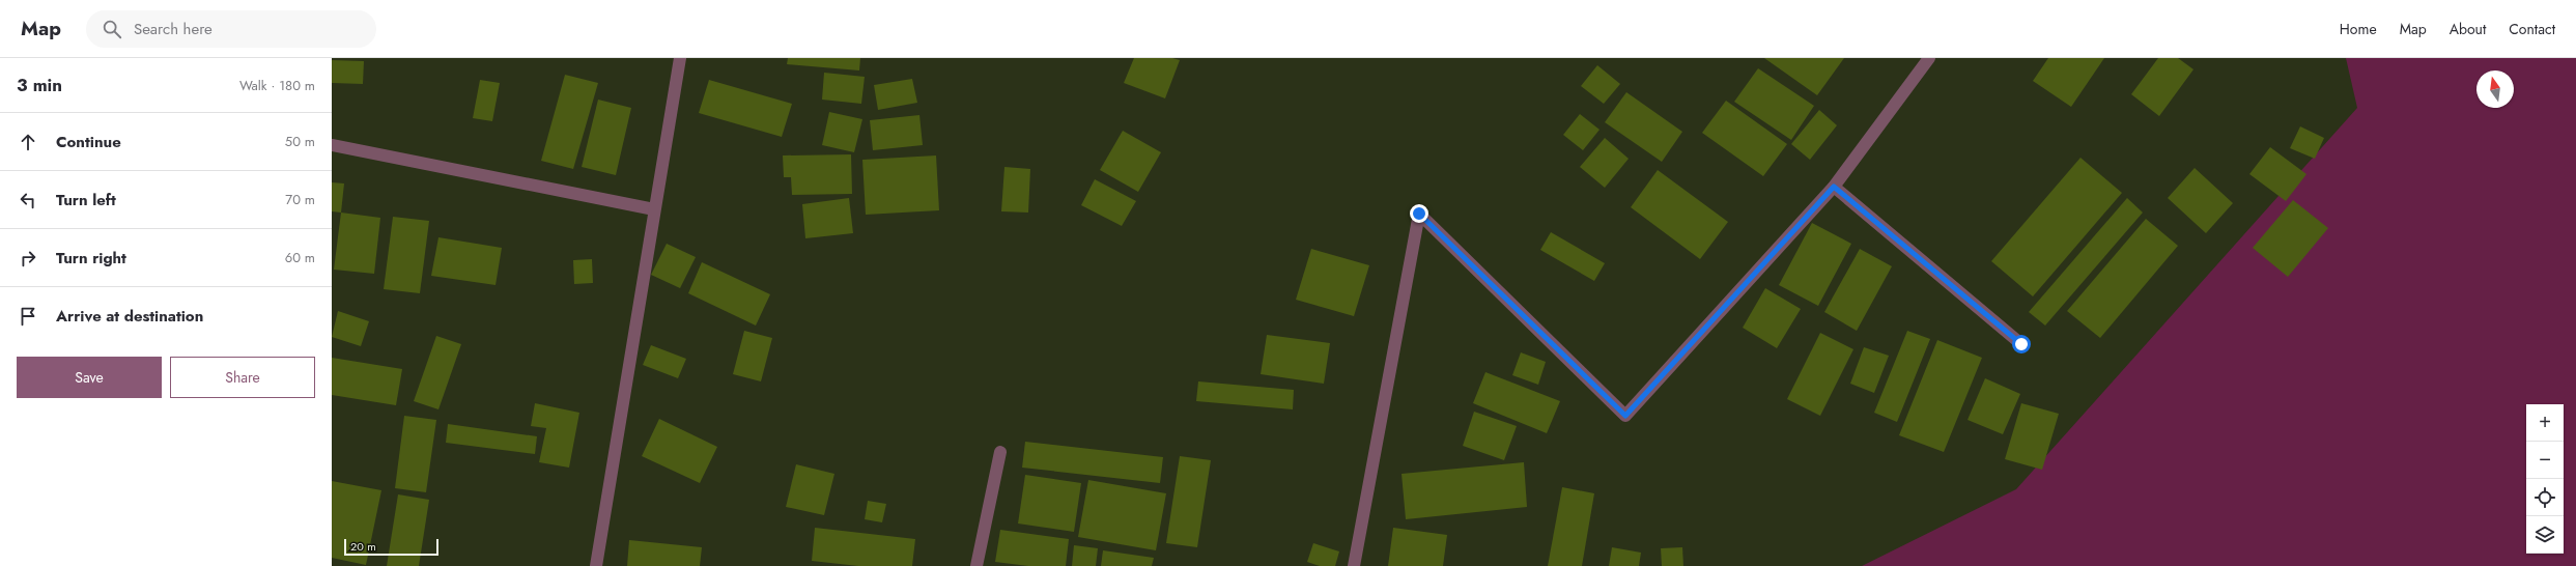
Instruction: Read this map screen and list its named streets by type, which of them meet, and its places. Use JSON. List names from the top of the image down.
{
  "scale_bar": "20 m",
  "north": "top",
  "page": {
    "header": "Map",
    "search": "Search here",
    "nav": [
      "Home",
      "Map",
      "About",
      "Contact"
    ],
    "heading": ["3 min", "Walk · 180 m"],
    "list": [
      ["Continue", "50 m"],
      ["Turn left", "70 m"],
      ["Turn right", "60 m"],
      "Arrive at destination"
    ],
    "buttons": ["Save", "Share"],
    "map_buttons": ["+", "−"],
    "scale": "20 m"
  }
}
